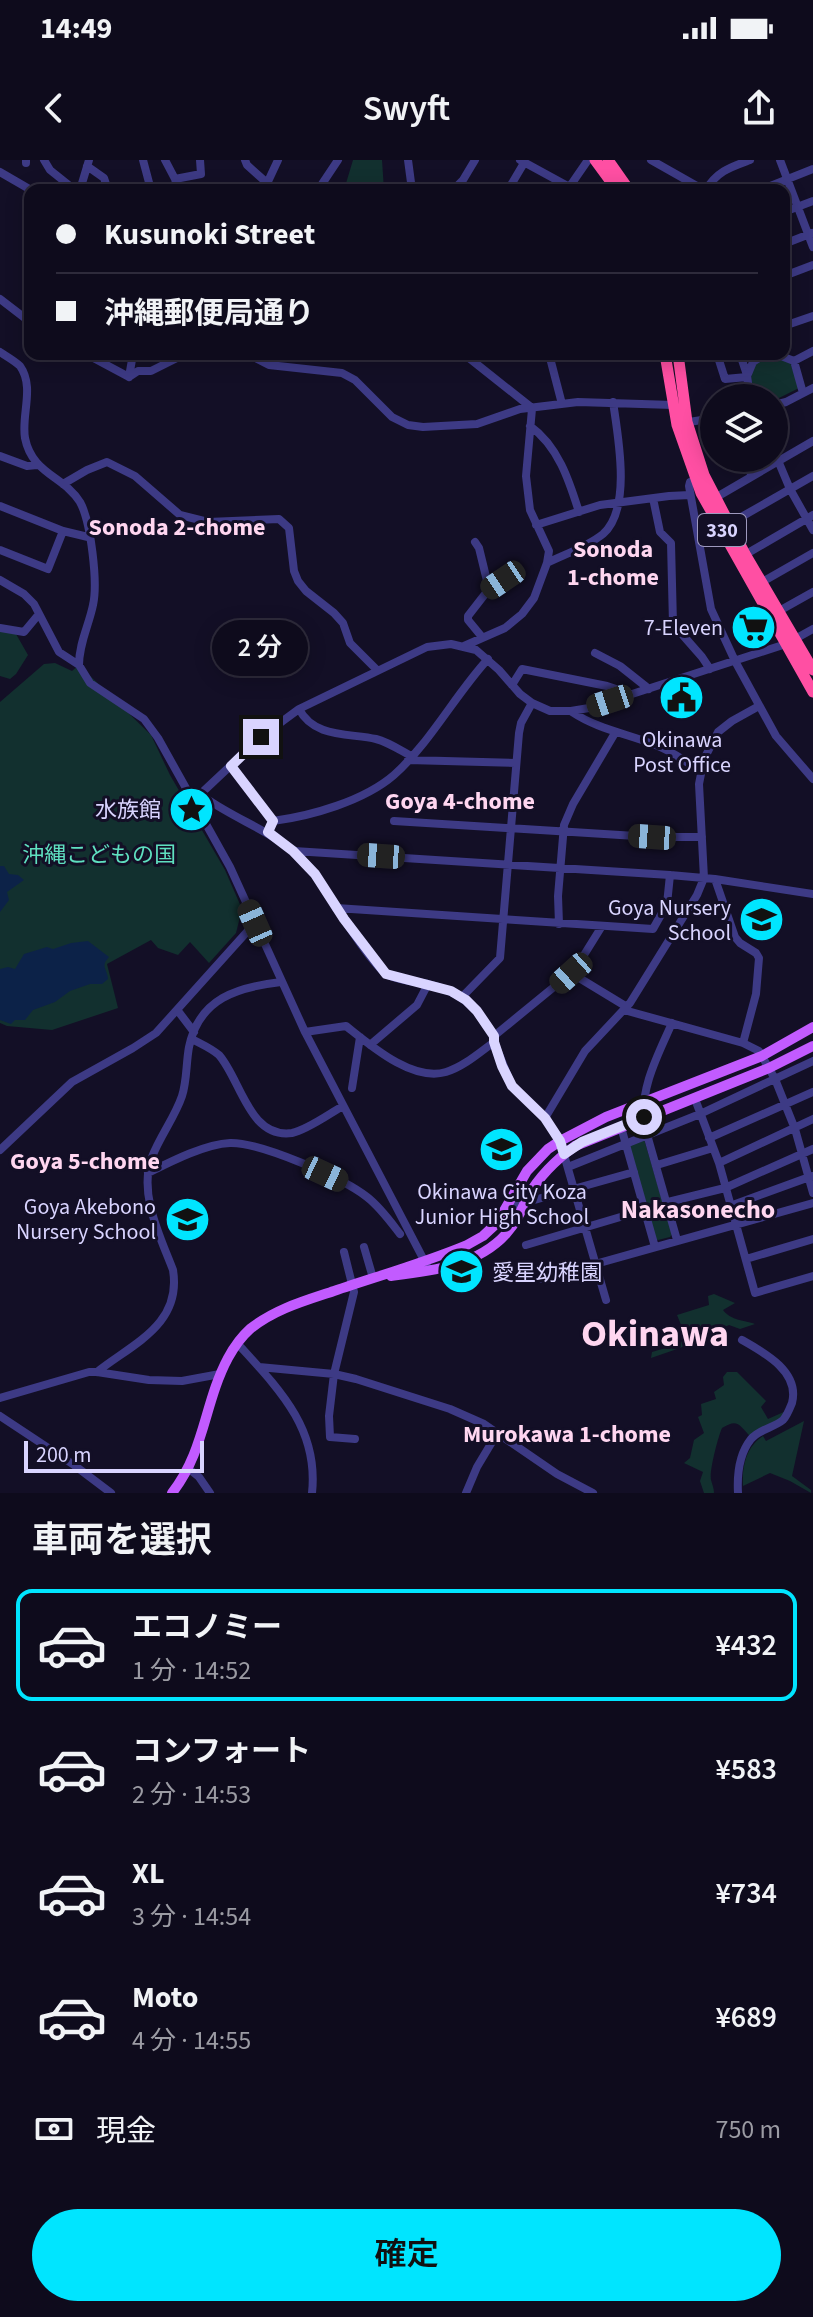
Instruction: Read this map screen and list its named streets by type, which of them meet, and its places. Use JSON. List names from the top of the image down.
{
  "streets": {
    "highway": ["330"]
  },
  "districts": [
    "Sonoda 2-chome",
    "Sonoda 1-chome",
    "Goya 4-chome",
    "Goya 5-chome",
    "Nakasonecho",
    "Okinawa",
    "Murokawa 1-chome"
  ],
  "parks": ["沖縄こどもの国"],
  "places": {
    "supermarket": ["7-Eleven"],
    "public building": ["Okinawa Post Office"],
    "place": ["水族館"],
    "school or university": [
      "Goya Nursery School",
      "Okinawa City Koza Junior High School",
      "Goya Akebono Nursery School",
      "愛星幼稚園"
    ]
  },
  "scale_bar": "200 m",
  "page": {
    "status": "14:49",
    "header": "Swyft",
    "banner": ["Kusunoki Street", "沖縄郵便局通り"],
    "bubble": "2 分",
    "scale": "200 m",
    "heading": "車両を選択",
    "list": [
      {
        "name": "エコノミー",
        "note": "1 分 · 14:52",
        "value": "¥432"
      },
      {
        "name": "コンフォート",
        "note": "2 分 · 14:53",
        "value": "¥583"
      },
      {
        "name": "XL",
        "note": "3 分 · 14:54",
        "value": "¥734"
      },
      {
        "name": "Moto",
        "note": "4 分 · 14:55",
        "value": "¥689"
      }
    ],
    "pay": ["現金", "750 m"],
    "buttons": "確定"
  }
}
